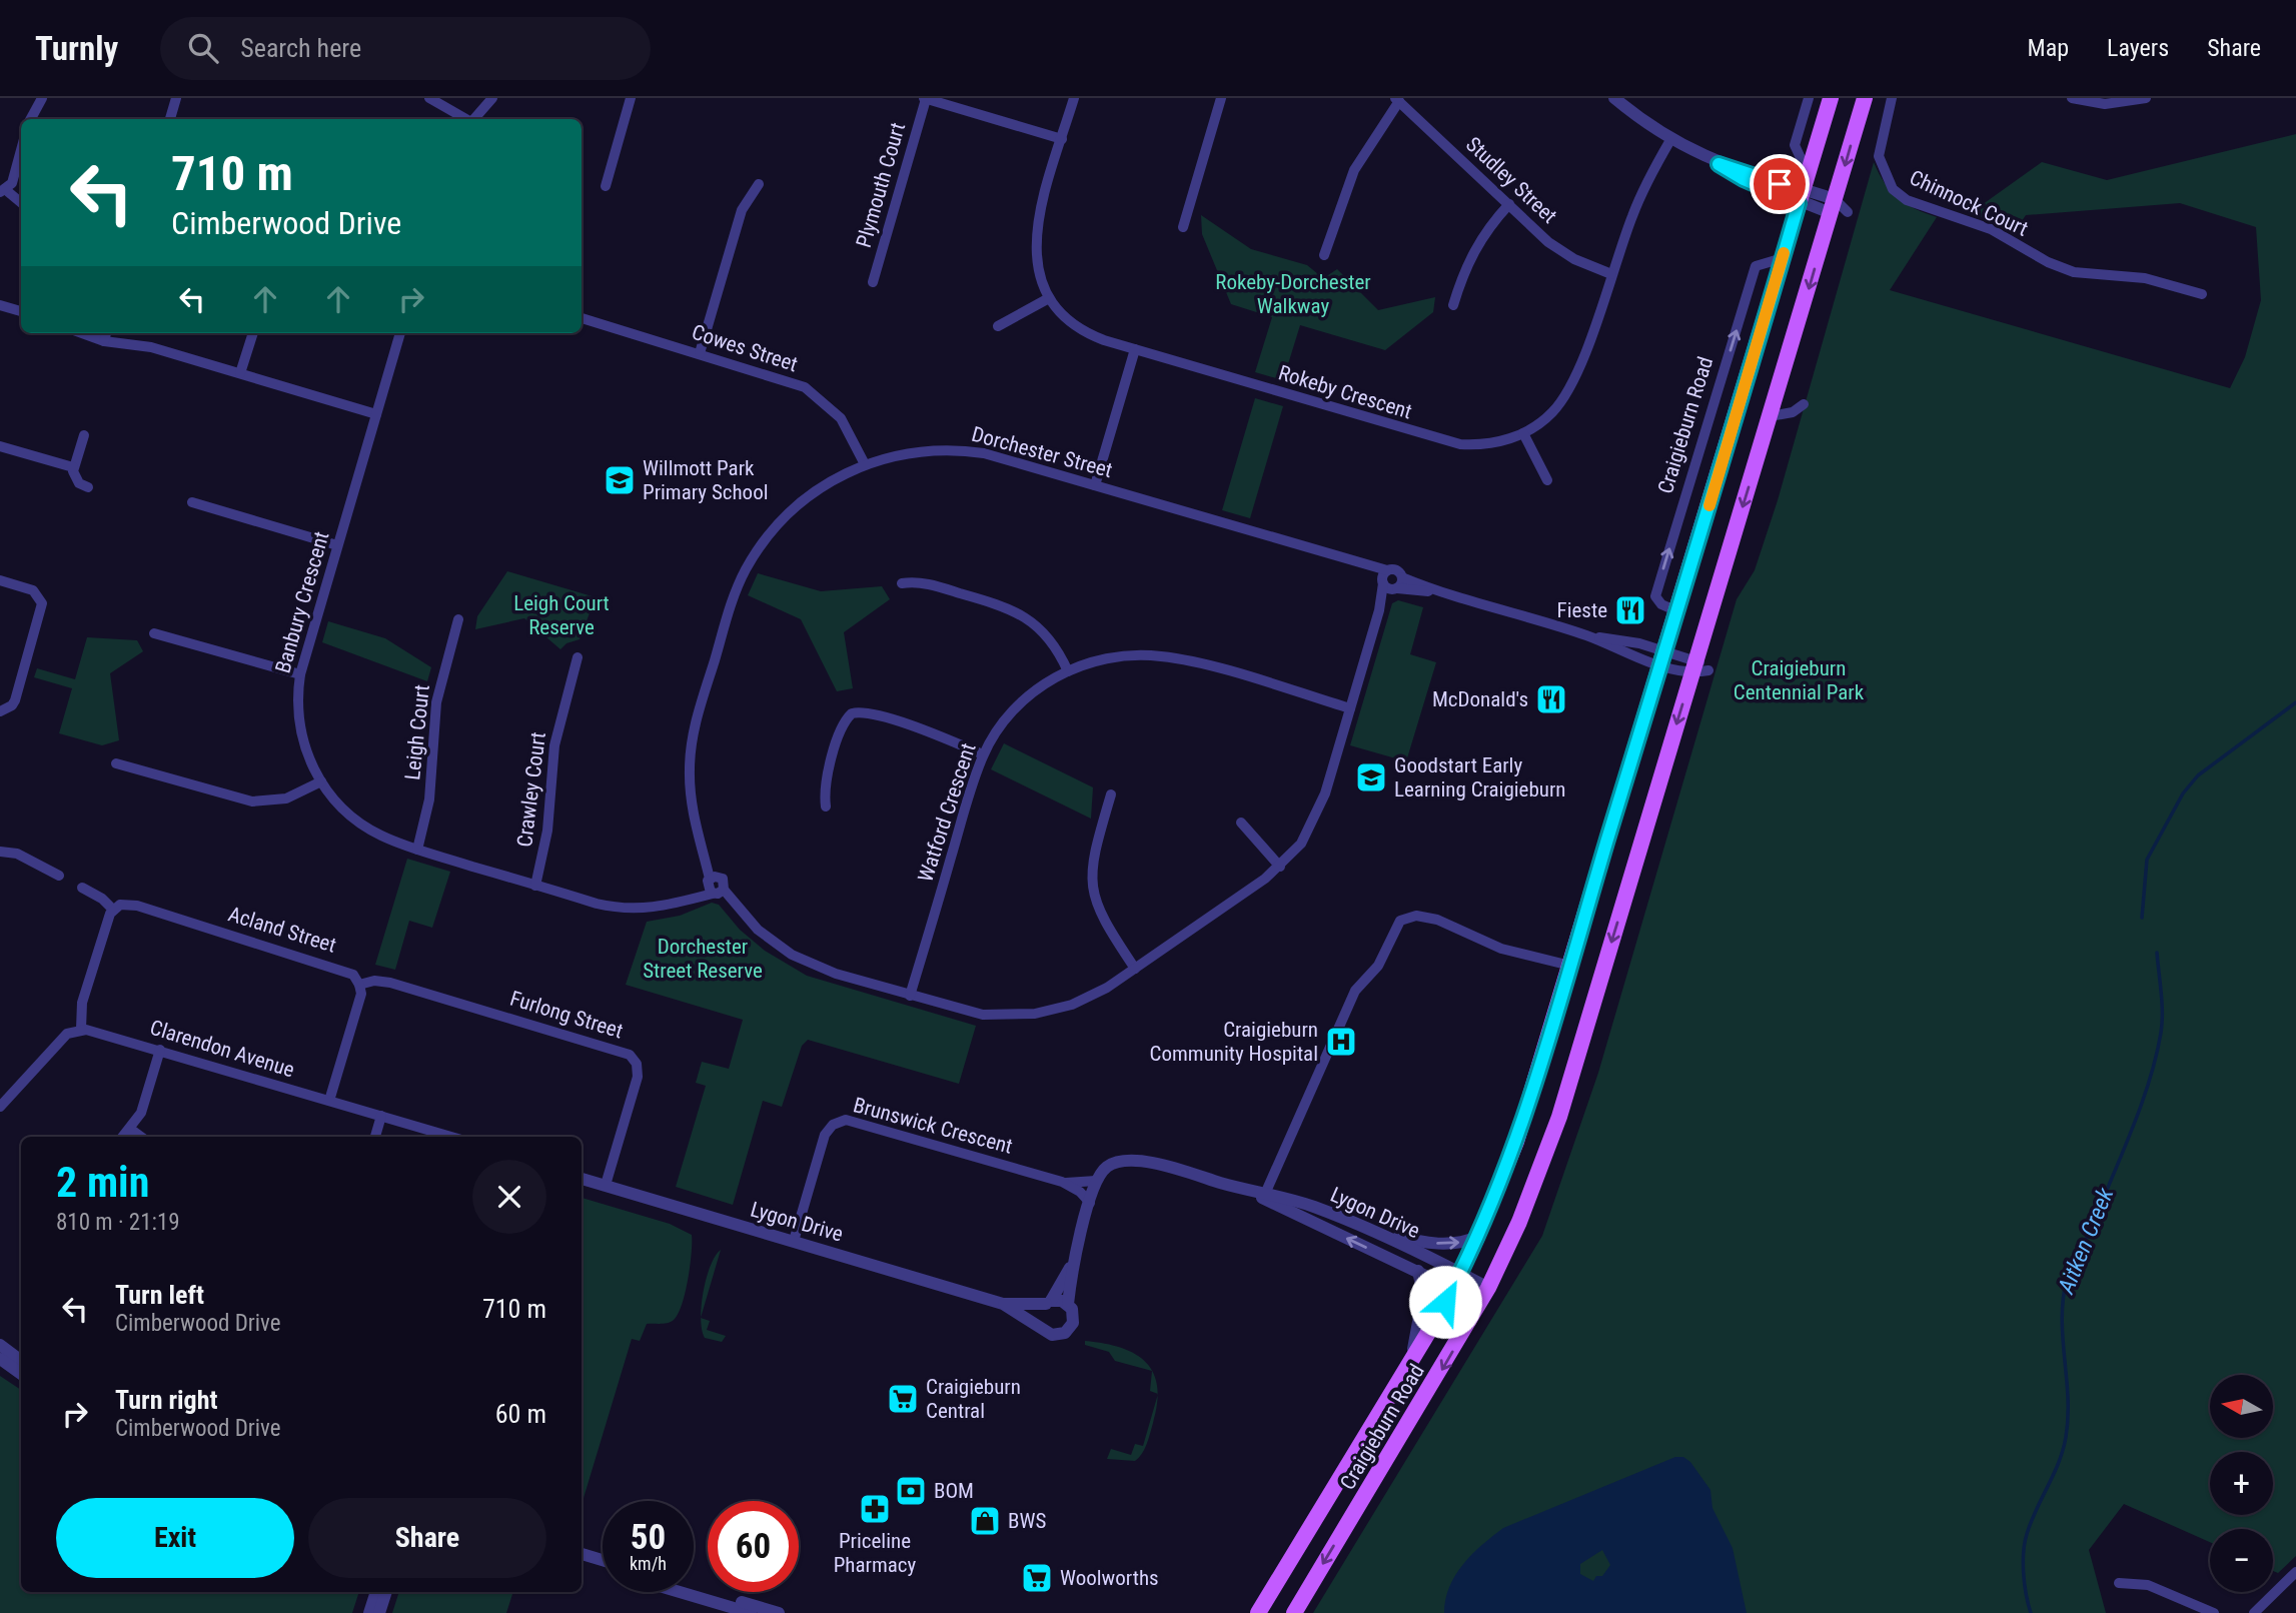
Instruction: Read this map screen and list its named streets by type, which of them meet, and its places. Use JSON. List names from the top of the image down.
{
  "streets": {
    "main road": ["Craigieburn Road"],
    "street": [
      "Studley Street",
      "Plymouth Court",
      "Chinnock Court",
      "Cowes Street",
      "Rokeby Crescent",
      "Dorchester Street",
      "Banbury Crescent",
      "Leigh Court",
      "Crawley Court",
      "Watford Crescent",
      "Acland Street",
      "Furlong Street",
      "Clarendon Avenue",
      "Brunswick Crescent",
      "Lygon Drive"
    ]
  },
  "crossings": [
    ["Studley Street", "Rokeby Crescent"],
    ["Cowes Street", "Dorchester Street"],
    ["Craigieburn Road", "Dorchester Street"],
    ["Craigieburn Road", "Lygon Drive"],
    ["Dorchester Street", "Banbury Crescent"],
    ["Dorchester Street", "Watford Crescent"],
    ["Banbury Crescent", "Leigh Court"],
    ["Banbury Crescent", "Crawley Court"],
    ["Acland Street", "Furlong Street"],
    ["Furlong Street", "Lygon Drive"],
    ["Brunswick Crescent", "Lygon Drive"]
  ],
  "water": ["Aitken Creek"],
  "parks": [
    "Rokeby-Dorchester Walkway",
    "Leigh Court Reserve",
    "Craigieburn Centennial Park",
    "Dorchester Street Reserve"
  ],
  "places": {
    "school or university": ["Willmott Park Primary School", "Goodstart Early Learning Craigieburn"],
    "restaurant": ["Fieste", "McDonald's"],
    "hospital": ["Craigieburn Community Hospital"],
    "supermarket": ["Craigieburn Central", "Woolworths"],
    "bank": ["BOM"],
    "pharmacy": ["Priceline Pharmacy"],
    "shop": ["BWS"]
  },
  "north": "left",
  "page": {
    "header": "Turnly",
    "search": "Search here",
    "nav": ["Map", "Layers", "Share"],
    "turn": ["710 m", "Cimberwood Drive"],
    "heading": ["2 min", "810 m · 21:19"],
    "list": [
      {
        "name": "Turn left",
        "note": "Cimberwood Drive",
        "value": "710 m"
      },
      {
        "name": "Turn right",
        "note": "Cimberwood Drive",
        "value": "60 m"
      }
    ],
    "map_buttons": ["+", "−"],
    "buttons": ["Exit", "Share"],
    "speed": "50 km/h",
    "limit": "60"
  }
}
